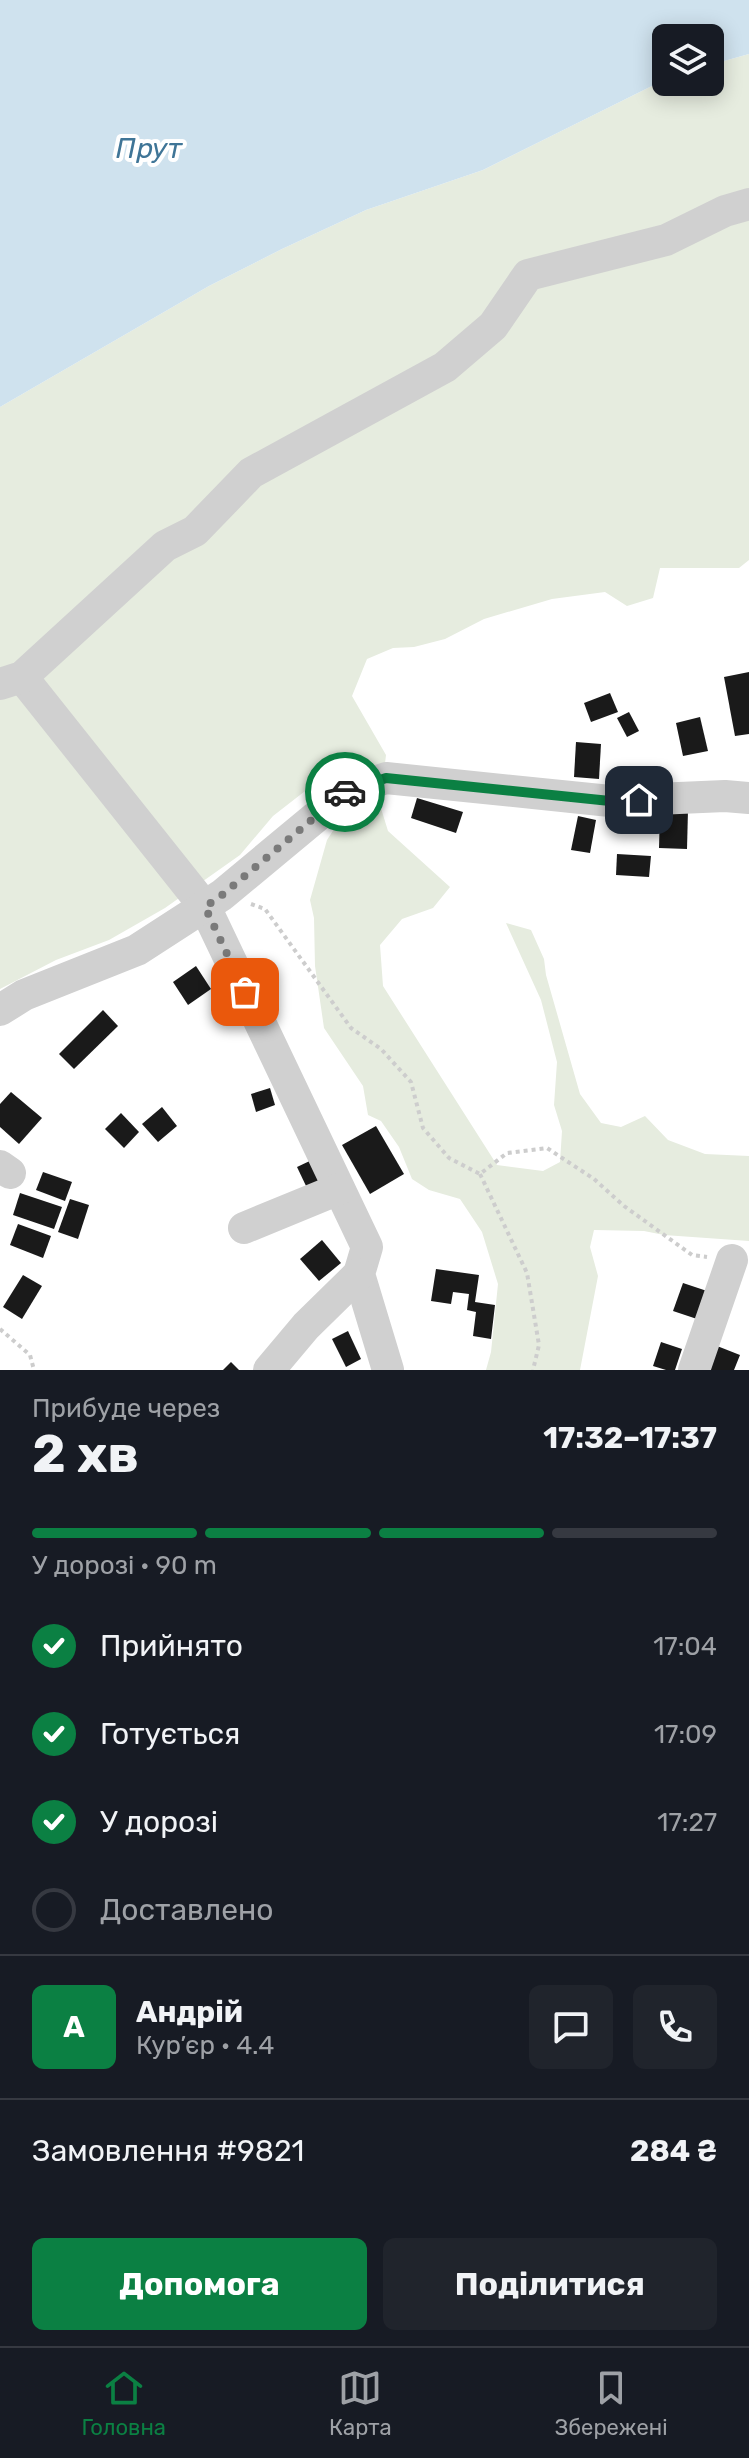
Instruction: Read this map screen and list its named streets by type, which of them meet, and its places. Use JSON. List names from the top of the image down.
{
  "water": ["Прут"],
  "page": {
    "heading": ["2 хв", "Прибуде через", "17:32–17:37"],
    "panel": [
      "Андрій",
      "Кур’єр · 4.4",
      "Замовлення #9821",
      "284 ₴"
    ],
    "bar": "У дорозі · 90 m",
    "list": [
      ["Прийнято", "17:04"],
      ["Готується", "17:09"],
      ["У дорозі", "17:27"],
      "Доставлено"
    ],
    "round": "А",
    "buttons": ["Допомога", "Поділитися"],
    "tabs": ["Головна", "Карта", "Збережені"]
  }
}
